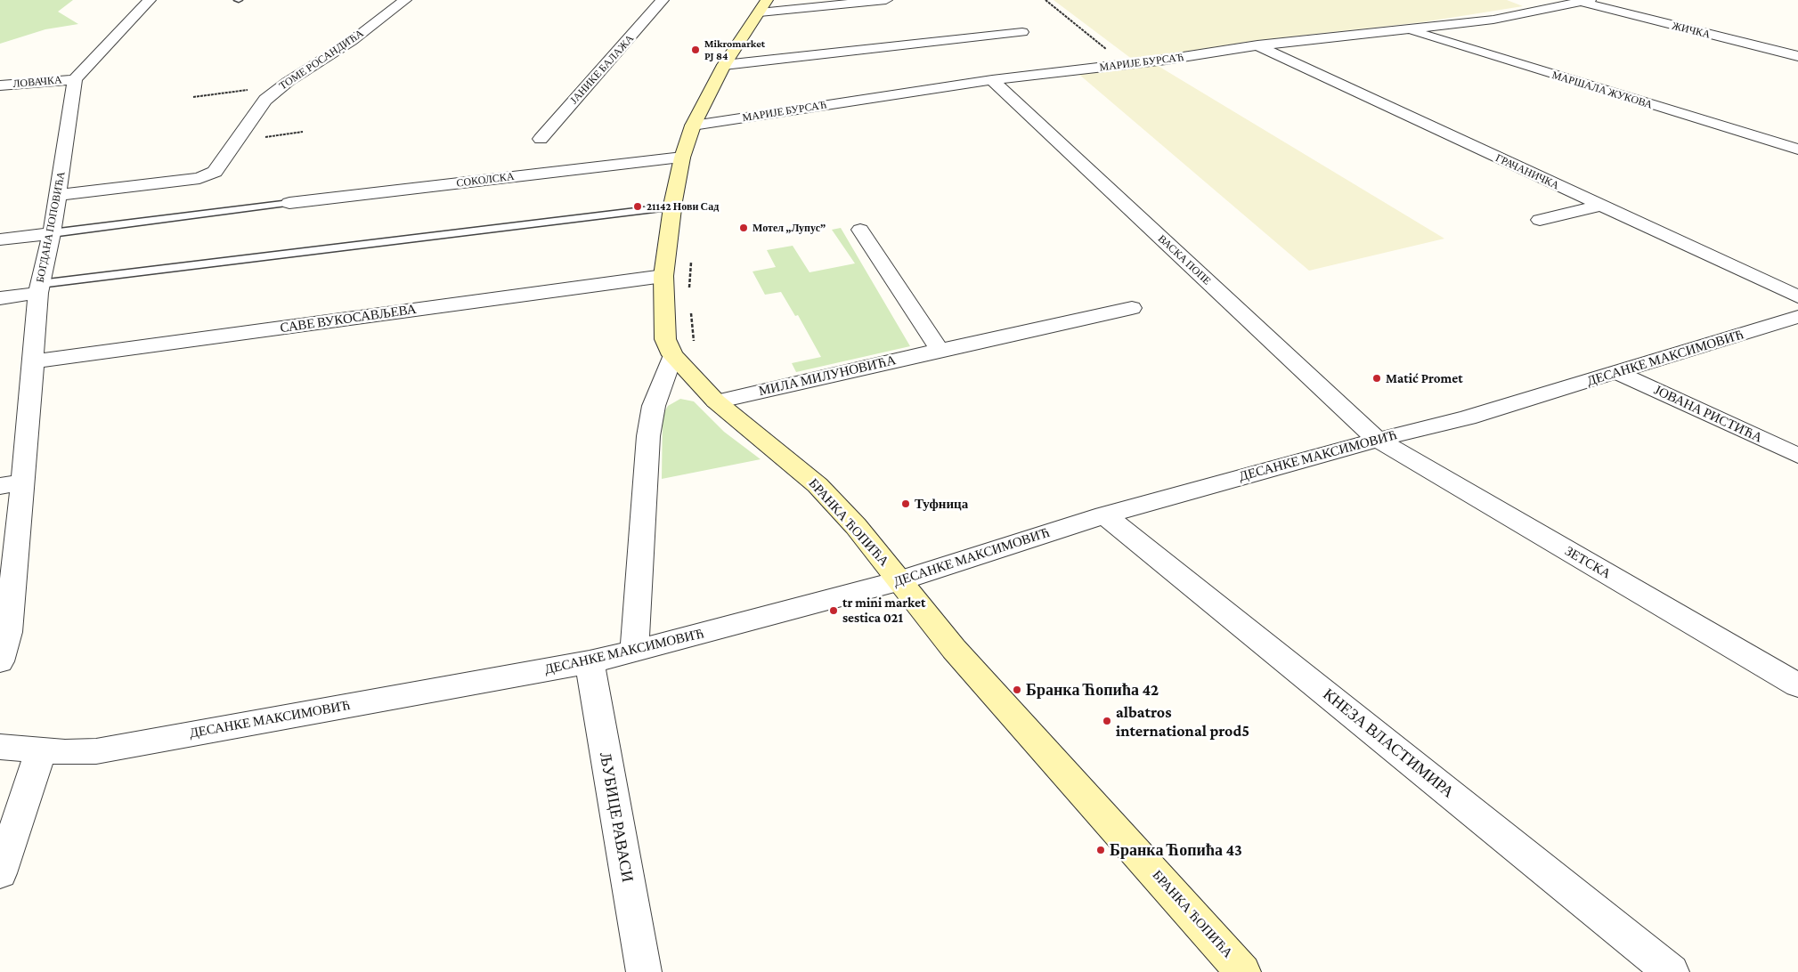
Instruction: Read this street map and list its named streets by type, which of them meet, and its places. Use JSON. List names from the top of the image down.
{
  "streets": {
    "street": [
      "ЖИЧКА",
      "ТОМЕ РОСАНДИЋА",
      "МАРИЈЕ БУРСАЋ",
      "ЈАНИКЕ БАЛАЖА",
      "ЛОВАЧКА",
      "МАРШАЛА ЖУКОВА",
      "ГРАЧАНИЧКА",
      "СОКОЛСКА",
      "БОГДАНА ПОПОВИЋА",
      "ВАСКА ПОПЕ",
      "САВЕ ВУКОСАВЉЕВА",
      "ДЕСАНКЕ МАКСИМОВИЋ",
      "МИЛА МИЛУНОВИЋА",
      "ЈОВАНА РИСТИЋА",
      "БРАНКА ЋОПИЋА",
      "ЗЕТСКА",
      "КНЕЗА ВЛАСТИМИРА",
      "ЉУБИЦЕ РАВАСИ"
    ]
  },
  "crossings": [
    ["ЖИЧКА", "МАРИЈЕ БУРСАЋ"],
    ["ТОМЕ РОСАНДИЋА", "БОГДАНА ПОПОВИЋА"],
    ["МАРИЈЕ БУРСАЋ", "МАРШАЛА ЖУКОВА"],
    ["МАРИЈЕ БУРСАЋ", "ГРАЧАНИЧКА"],
    ["МАРИЈЕ БУРСАЋ", "ВАСКА ПОПЕ"],
    ["МАРИЈЕ БУРСАЋ", "БРАНКА ЋОПИЋА"],
    ["ЛОВАЧКА", "БОГДАНА ПОПОВИЋА"],
    ["СОКОЛСКА", "БРАНКА ЋОПИЋА"],
    ["БОГДАНА ПОПОВИЋА", "САВЕ ВУКОСАВЉЕВА"],
    ["ВАСКА ПОПЕ", "ДЕСАНКЕ МАКСИМОВИЋ"],
    ["ВАСКА ПОПЕ", "ЗЕТСКА"],
    ["САВЕ ВУКОСАВЉЕВА", "БРАНКА ЋОПИЋА"],
    ["ДЕСАНКЕ МАКСИМОВИЋ", "ЈОВАНА РИСТИЋА"],
    ["ДЕСАНКЕ МАКСИМОВИЋ", "БРАНКА ЋОПИЋА"],
    ["ДЕСАНКЕ МАКСИМОВИЋ", "ЗЕТСКА"],
    ["ДЕСАНКЕ МАКСИМОВИЋ", "КНЕЗА ВЛАСТИМИРА"],
    ["ДЕСАНКЕ МАКСИМОВИЋ", "ЉУБИЦЕ РАВАСИ"],
    ["МИЛА МИЛУНОВИЋА", "БРАНКА ЋОПИЋА"]
  ],
  "places": [
    "Mikromarket PJ 84",
    "21142 Нови Сад",
    "Мотел „Лупус”",
    "Matić Promet",
    "Туфница",
    "tr mini market sestica 021",
    "Бранка Ћопића 42",
    "albatros international prod5",
    "Бранка Ћопића 43"
  ]
}
